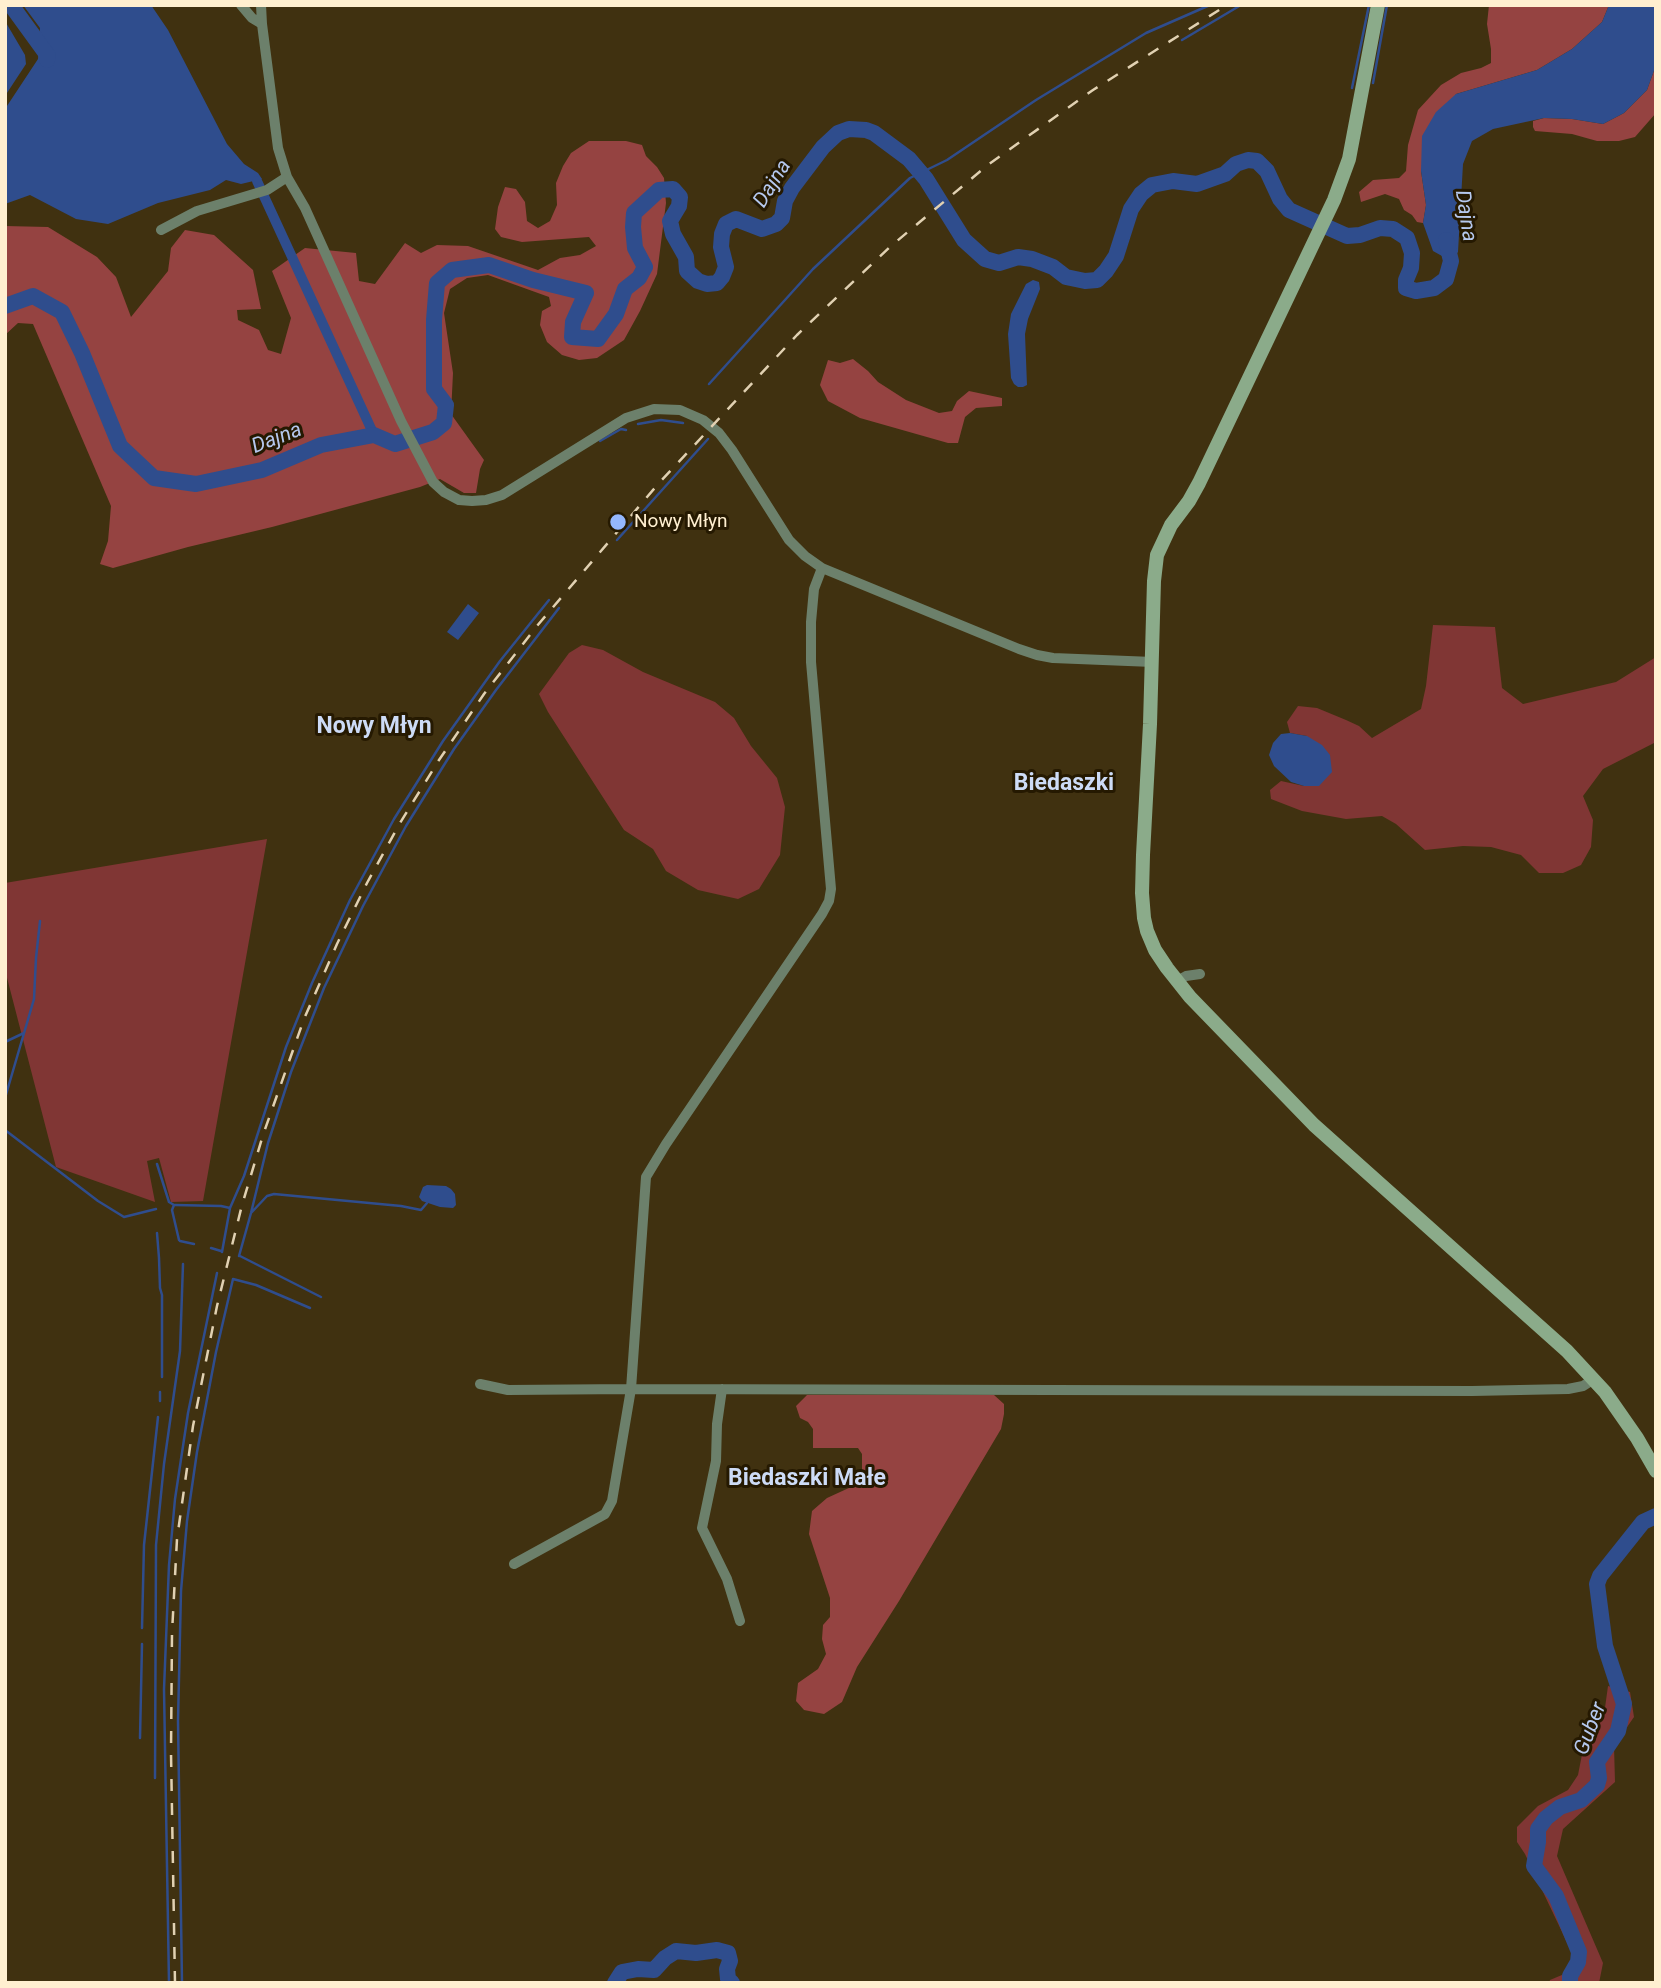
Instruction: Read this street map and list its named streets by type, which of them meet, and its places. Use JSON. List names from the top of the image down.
{
  "districts": ["Nowy Młyn", "Biedaszki", "Biedaszki Małe"],
  "water": ["Dajna", "Guber"],
  "places": ["Nowy Młyn"]
}
